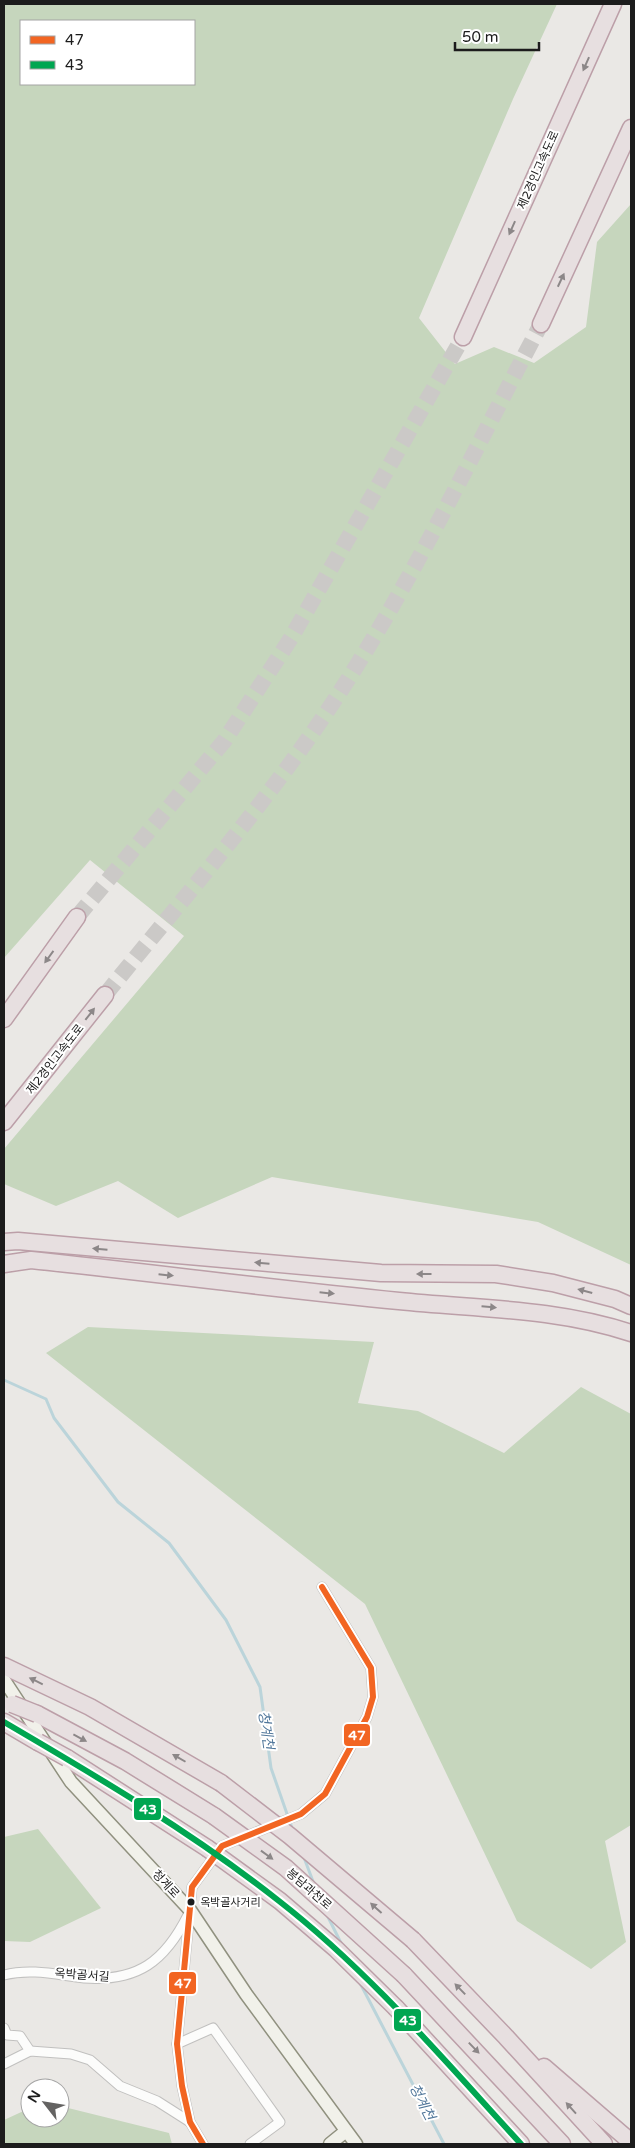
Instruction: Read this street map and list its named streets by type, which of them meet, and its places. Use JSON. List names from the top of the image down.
{
  "streets": {
    "highway": ["제2경인고속도로", "봉담과천로"],
    "street": ["청계로", "옥박골서길"]
  },
  "crossings": [
    ["청계로", "옥박골서길"]
  ],
  "water": ["청계천"],
  "places": ["옥박골사거리"],
  "lines": ["transit line 47", "transit line 43"],
  "legend": ["47", "43"],
  "scale_bar": "50 m",
  "north": "top left"
}
